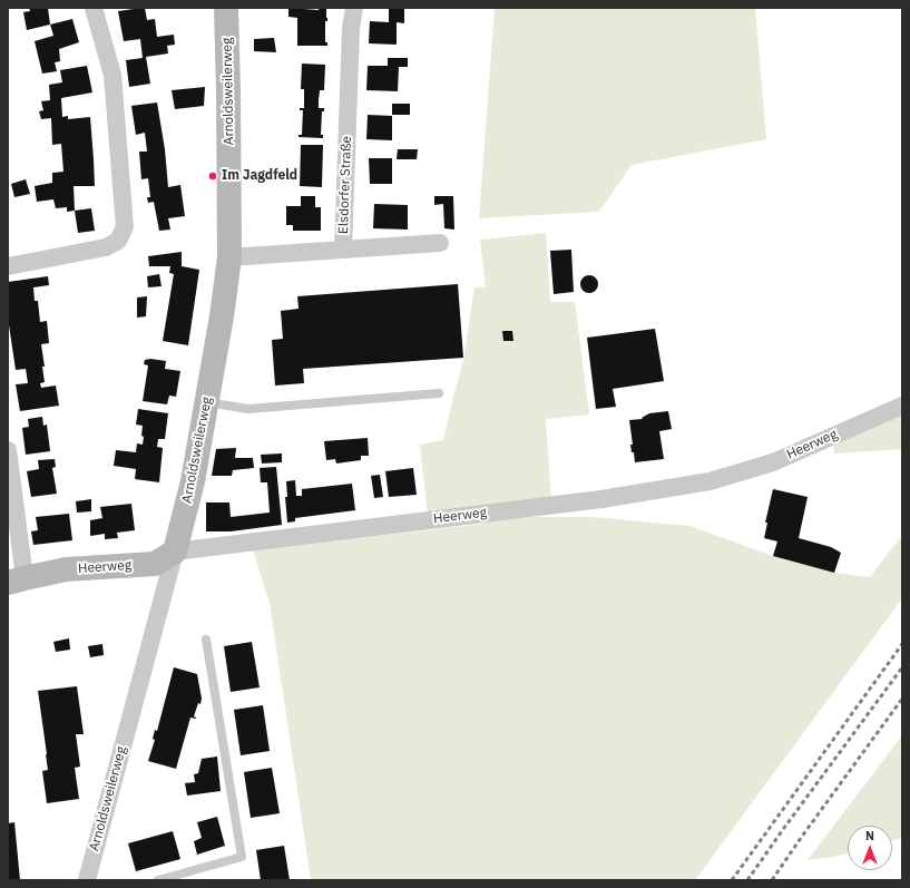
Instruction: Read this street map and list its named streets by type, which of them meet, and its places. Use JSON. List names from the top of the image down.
{
  "streets": {
    "street": ["Arnoldsweilerweg", "Elsdorfer Straße", "Heerweg"]
  },
  "crossings": [
    ["Arnoldsweilerweg", "Elsdorfer Straße"],
    ["Arnoldsweilerweg", "Heerweg"]
  ],
  "places": ["Im Jagdfeld"],
  "north": "top"
}
